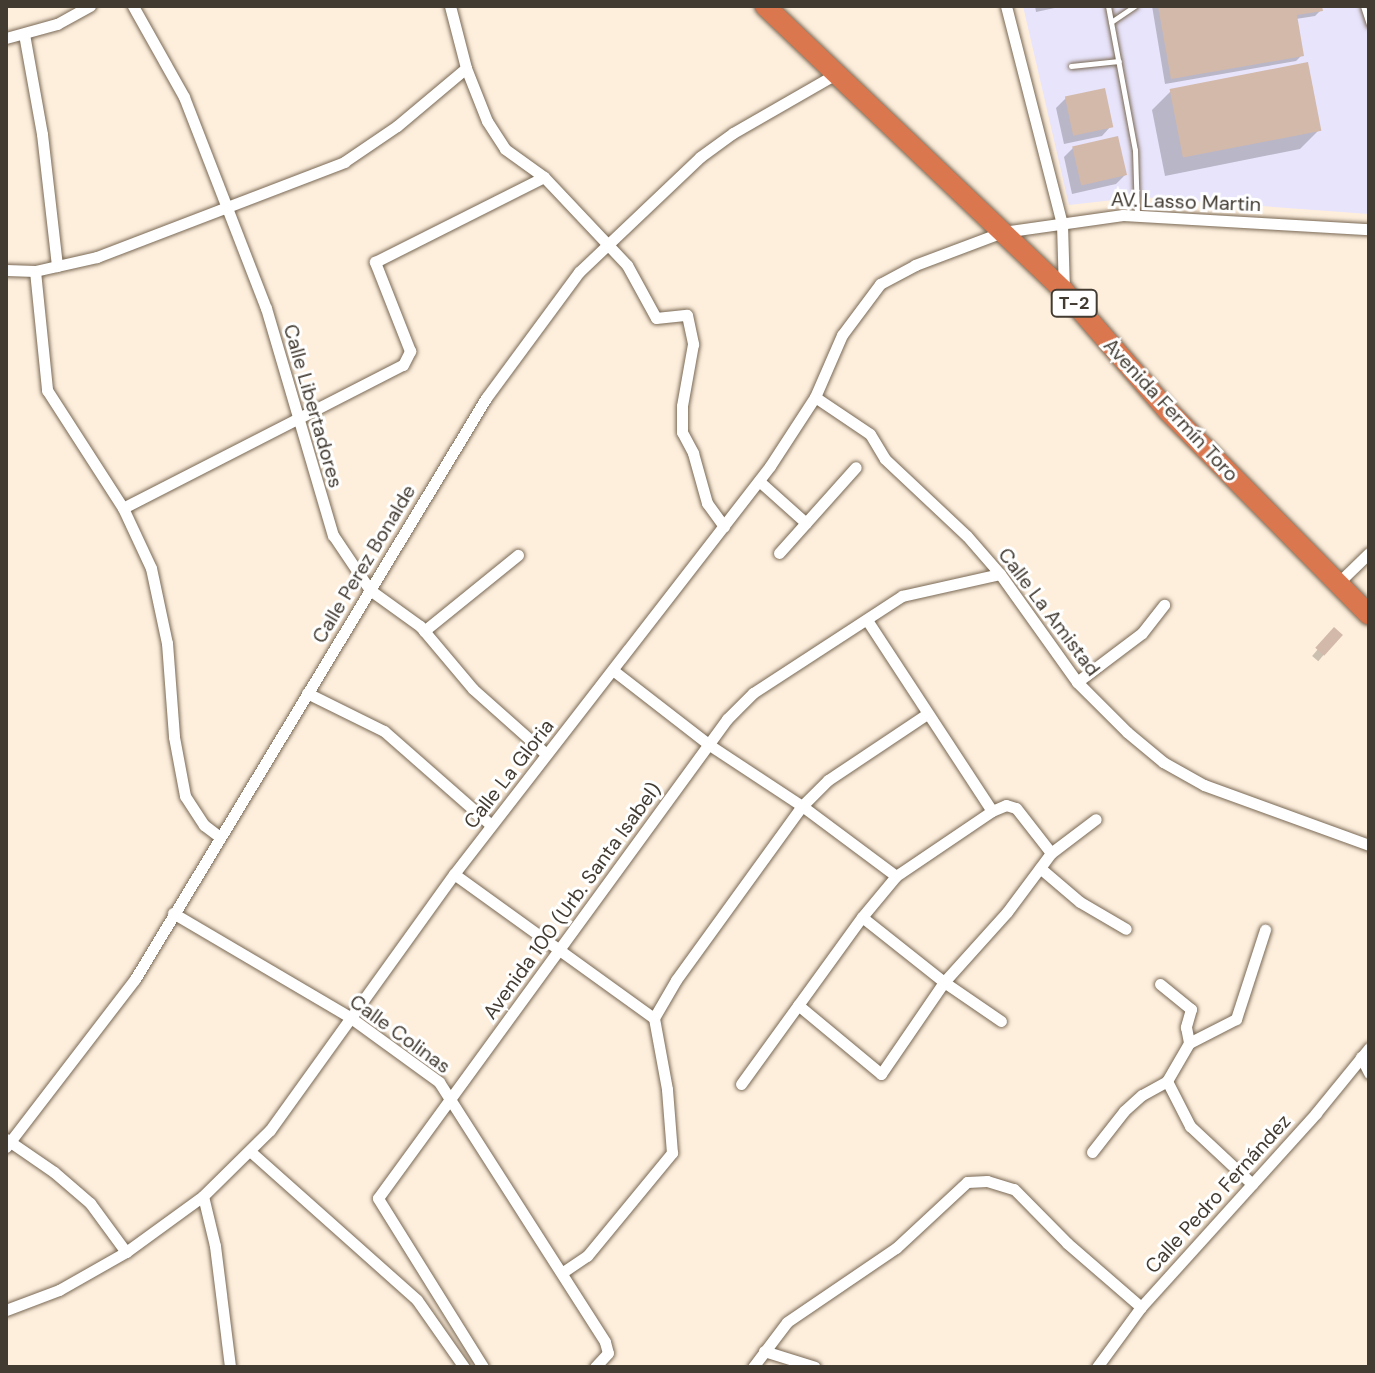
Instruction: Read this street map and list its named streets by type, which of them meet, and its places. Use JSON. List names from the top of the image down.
{
  "streets": {
    "highway": ["T-2", "Avenida Fermín Toro"],
    "street": [
      "AV. Lasso Martin",
      "Calle Libertadores",
      "Calle Perez Bonalde",
      "Calle La Amistad",
      "Calle La Gloria",
      "Avenida 100 (Urb. Santa Isabel)",
      "Calle Colinas",
      "Calle Pedro Fernández"
    ]
  },
  "crossings": [
    ["AV. Lasso Martin", "Avenida Fermín Toro"],
    ["AV. Lasso Martin", "Calle La Gloria"],
    ["Calle Libertadores", "Calle Perez Bonalde"],
    ["Calle Libertadores", "Calle La Gloria"],
    ["Avenida Fermín Toro", "Calle Perez Bonalde"],
    ["Avenida Fermín Toro", "Calle La Gloria"],
    ["Calle Perez Bonalde", "Calle Colinas"],
    ["Calle La Amistad", "Calle La Gloria"],
    ["Calle La Amistad", "Avenida 100 (Urb. Santa Isabel)"],
    ["Calle La Gloria", "Calle Colinas"],
    ["Avenida 100 (Urb. Santa Isabel)", "Calle Colinas"]
  ]
}
